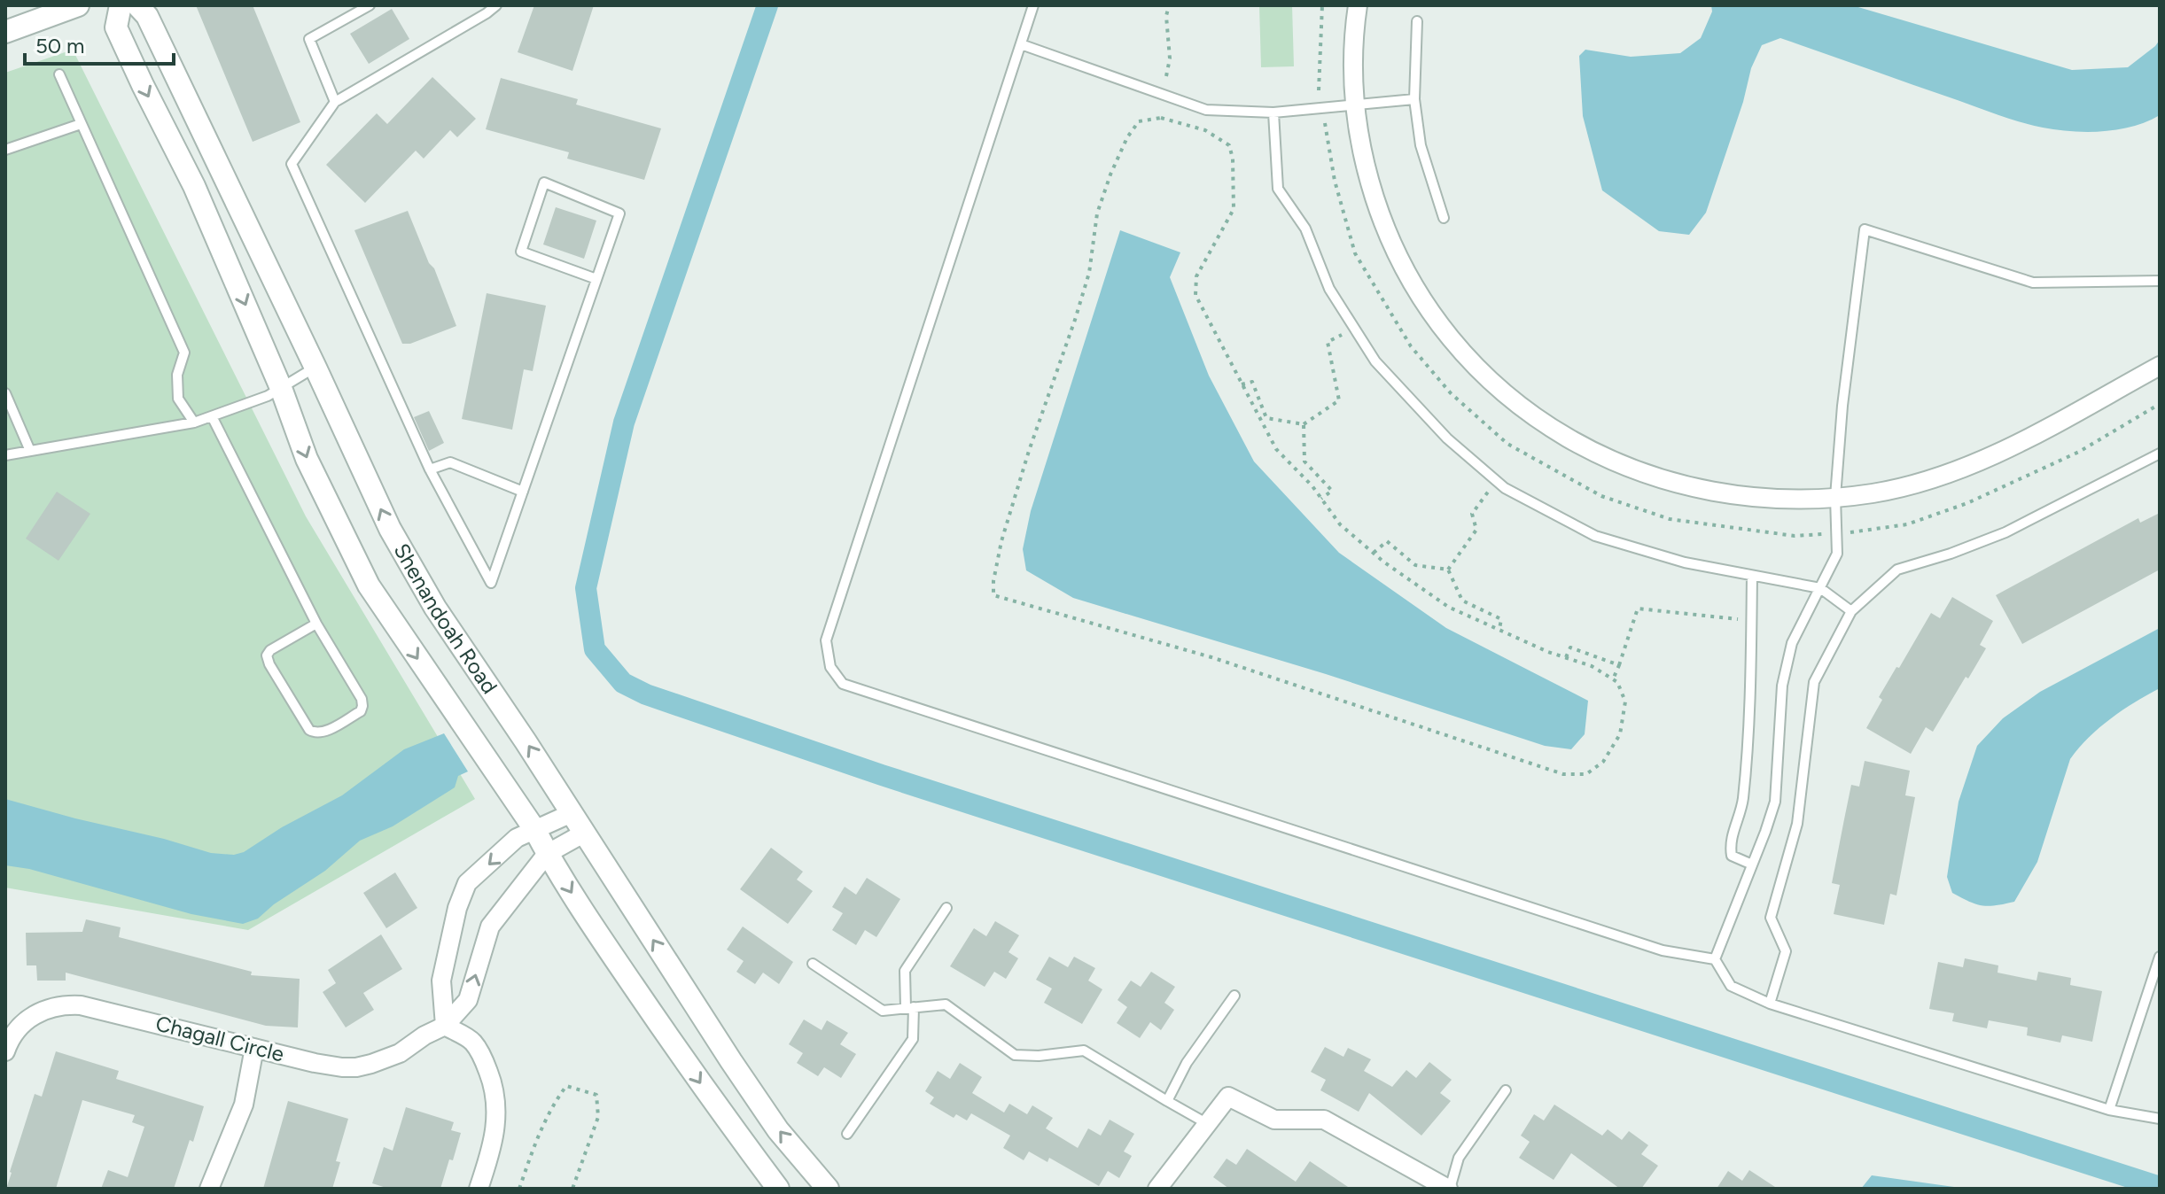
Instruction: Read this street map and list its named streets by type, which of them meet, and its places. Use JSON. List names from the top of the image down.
{
  "streets": {
    "street": ["Shenandoah Road", "Chagall Circle"]
  },
  "crossings": [
    ["Shenandoah Road", "Chagall Circle"]
  ],
  "scale_bar": "50 m"
}
